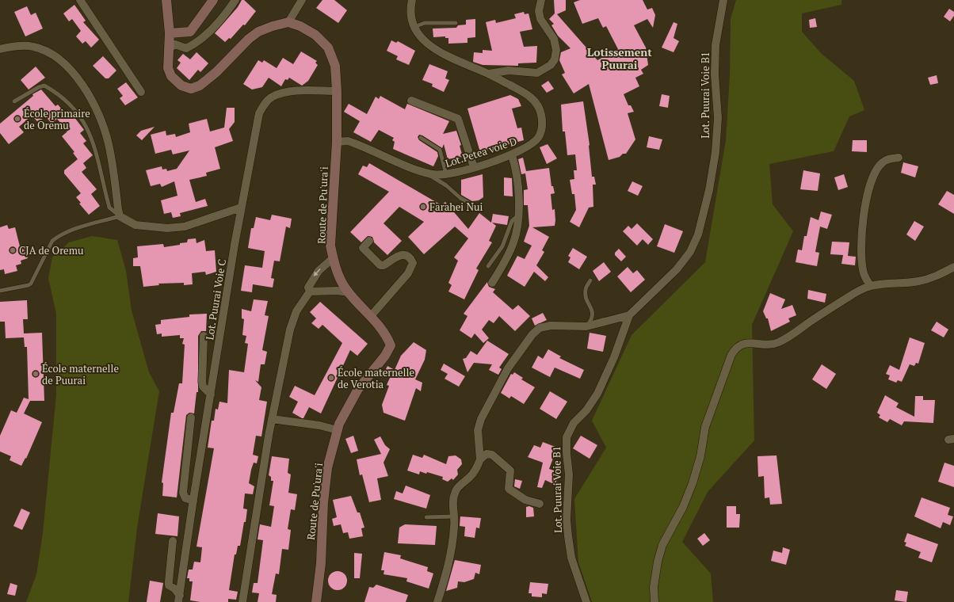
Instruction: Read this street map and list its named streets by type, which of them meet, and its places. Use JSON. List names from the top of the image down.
{
  "streets": {
    "main road": ["Route de Pu'ura'i"],
    "street": ["Lot. Puurai Voie B1", "Lot.Petea voie D", "Lot. Puurai Voie C"]
  },
  "crossings": [
    ["Lot.Petea voie D", "Route de Pu'ura'i"],
    ["Route de Pu'ura'i", "Lot. Puurai Voie C"]
  ],
  "districts": ["Lotissement Puurai"],
  "places": [
    "École primaire de Oremu",
    "Farahei Nui",
    "CJA de Oremu",
    "École maternelle de Puurai",
    "École maternelle de Verotia"
  ]
}
